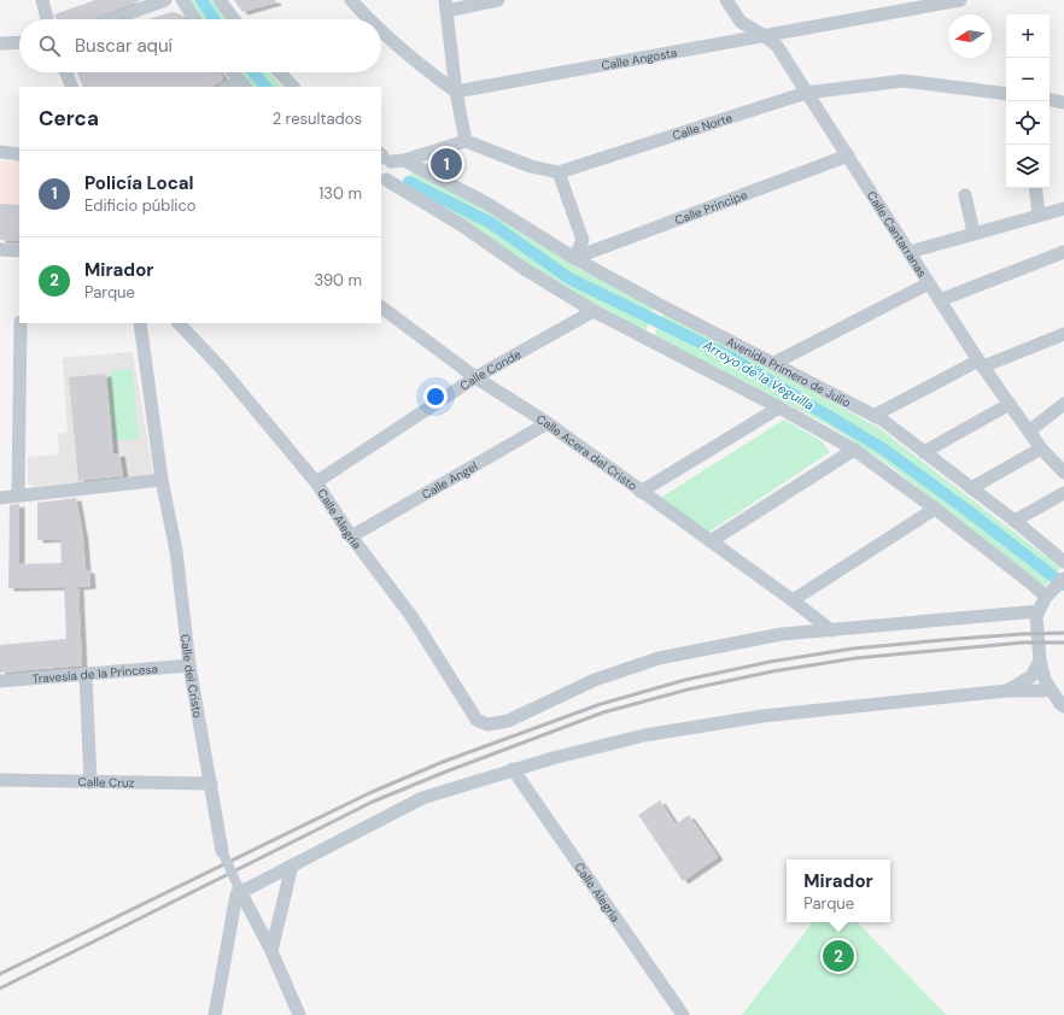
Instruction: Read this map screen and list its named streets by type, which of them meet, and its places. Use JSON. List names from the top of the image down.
{
  "streets": {
    "street": [
      "Calle Angosta",
      "Calle Norte",
      "Calle Principe",
      "Calle Cantarranas",
      "Calle Conde",
      "Avenida Primero de Julio",
      "Calle Acera del Cristo",
      "Calle Angel",
      "Calle Alegría",
      "Travesía de la Princesa",
      "Calle del Cristo",
      "Calle Cruz"
    ]
  },
  "crossings": [
    ["Calle Angosta", "Calle Cantarranas"],
    ["Calle Norte", "Calle Cantarranas"],
    ["Calle Principe", "Calle Cantarranas"],
    ["Calle Principe", "Avenida Primero de Julio"],
    ["Calle Conde", "Calle Acera del Cristo"],
    ["Calle Conde", "Calle Alegría"],
    ["Calle Acera del Cristo", "Calle Angel"],
    ["Calle Acera del Cristo", "Calle Alegría"],
    ["Calle Angel", "Calle Alegría"],
    ["Travesía de la Princesa", "Calle del Cristo"],
    ["Calle del Cristo", "Calle Cruz"]
  ],
  "water": ["Arroyo de la Veguilla"],
  "north": "left",
  "page": {
    "map_buttons": ["+", "−"],
    "search": "Buscar aquí",
    "heading": ["Cerca", "2 resultados"],
    "pins": ["1", "2"],
    "list": [
      {
        "mark": "1",
        "name": "Policía Local",
        "note": "Edificio público",
        "value": "130 m"
      },
      {
        "mark": "2",
        "name": "Mirador",
        "note": "Parque",
        "value": "390 m"
      }
    ],
    "popup": ["Mirador", "Parque"]
  }
}
